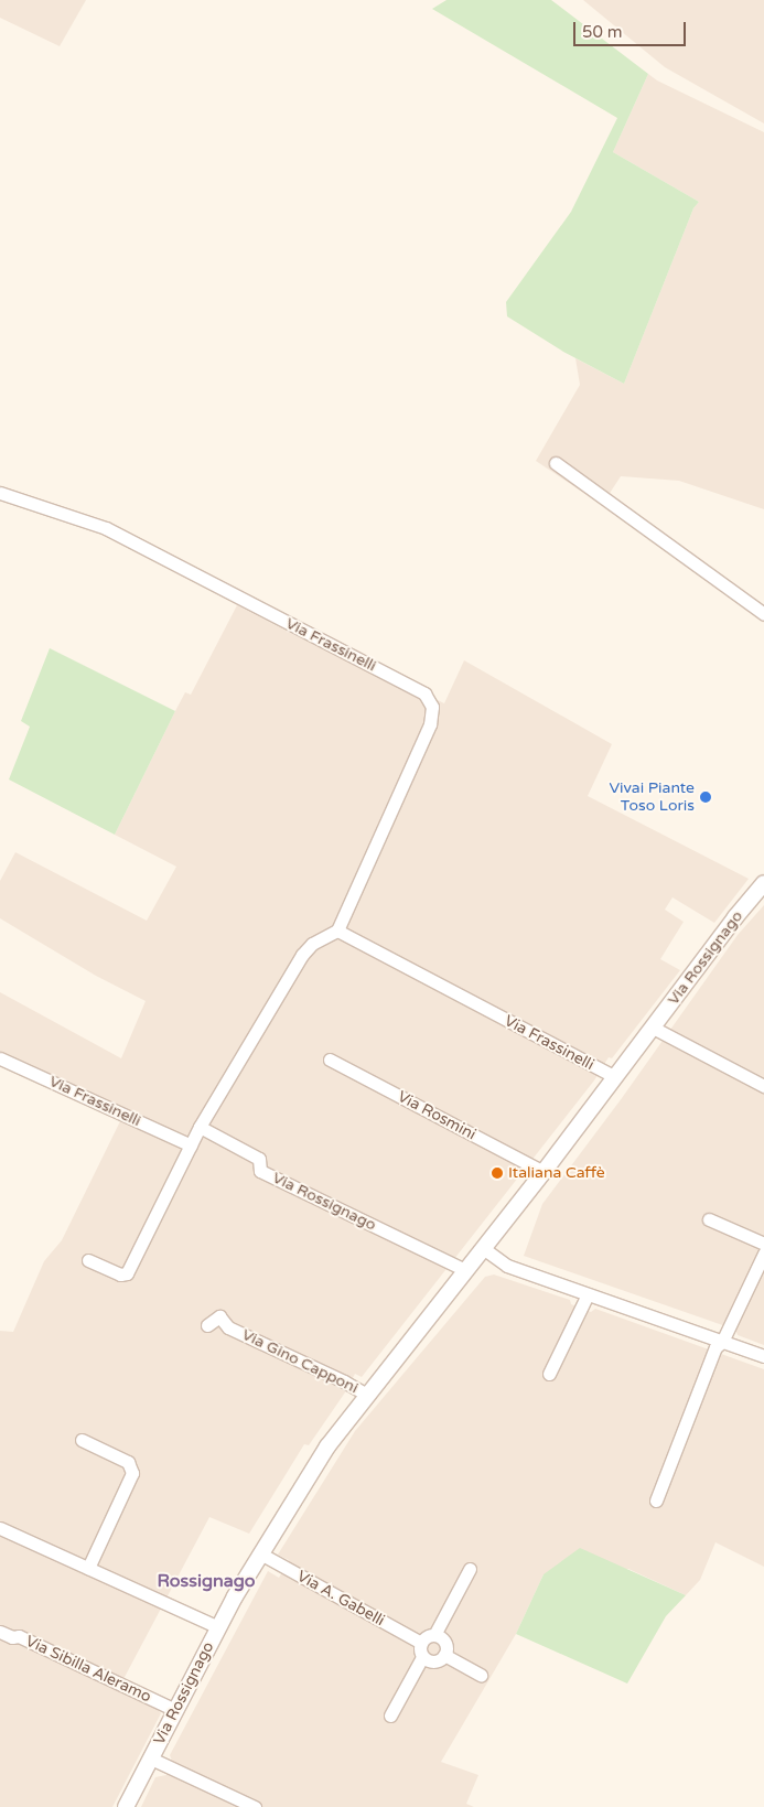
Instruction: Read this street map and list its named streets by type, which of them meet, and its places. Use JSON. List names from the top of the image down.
{
  "streets": {
    "street": [
      "Via Frassinelli",
      "Via Rossignago",
      "Via Rosmini",
      "Via Gino Capponi",
      "Via A. Gabelli",
      "Via Sibilla Aleramo"
    ]
  },
  "crossings": [
    ["Via Frassinelli", "Via Rossignago"],
    ["Via Rossignago", "Via Rosmini"],
    ["Via Rossignago", "Via Gino Capponi"],
    ["Via Rossignago", "Via A. Gabelli"],
    ["Via Rossignago", "Via Sibilla Aleramo"]
  ],
  "districts": ["Rossignago"],
  "places": ["Vivai Piante Toso Loris", "Italiana Caffè"],
  "scale_bar": "50 m"
}
